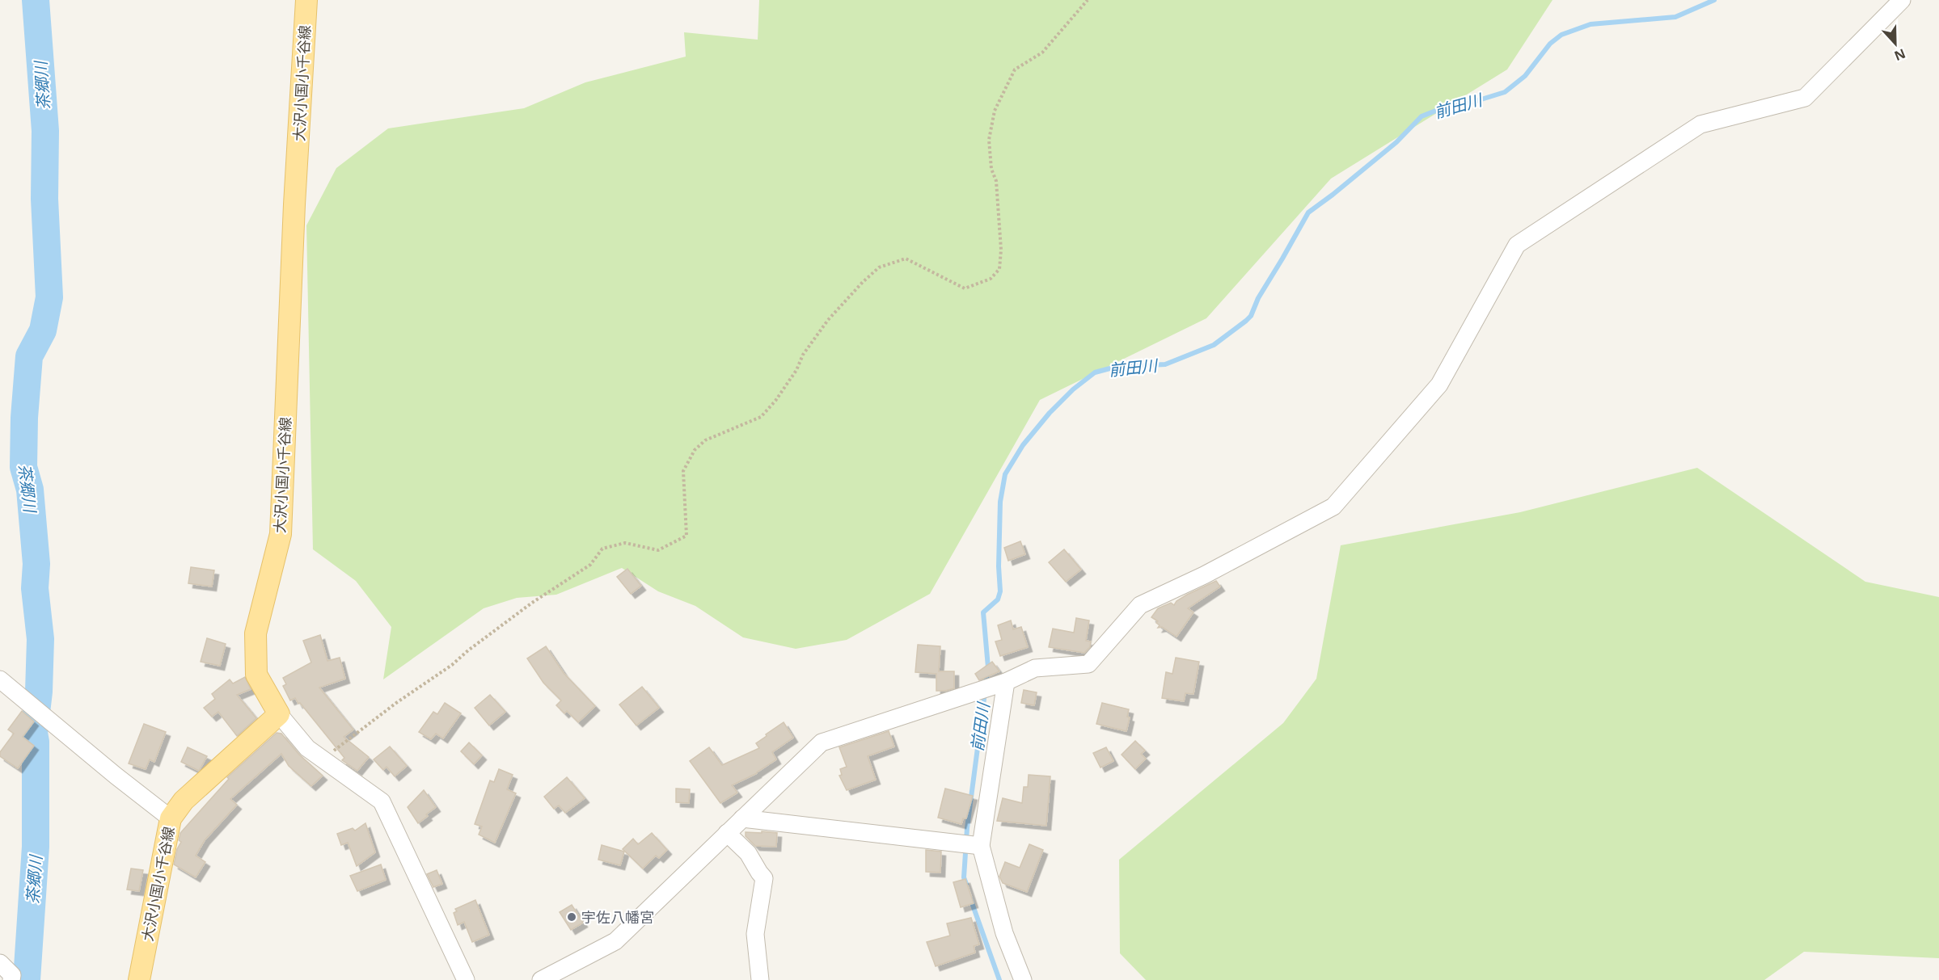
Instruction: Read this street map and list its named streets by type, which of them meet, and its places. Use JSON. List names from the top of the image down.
{
  "streets": {
    "main road": ["大沢小国小千谷線"]
  },
  "water": ["茶郷川", "前田川"],
  "places": ["宇佐八幡宮"],
  "north": "bottom"
}
